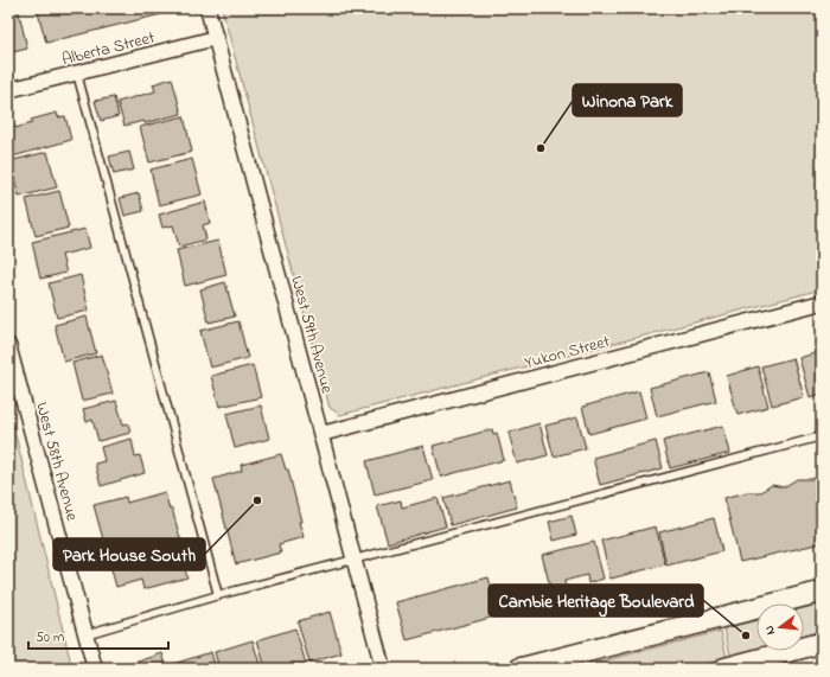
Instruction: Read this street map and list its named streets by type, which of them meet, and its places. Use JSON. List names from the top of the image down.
{
  "streets": {
    "street": [
      "Alberta Street",
      "West 59th Avenue",
      "Yukon Street",
      "West 58th Avenue"
    ]
  },
  "crossings": [
    ["Alberta Street", "West 59th Avenue"],
    ["West 59th Avenue", "Yukon Street"]
  ],
  "places": ["Winona Park", "Park House South", "Cambie Heritage Boulevard"],
  "scale_bar": "50 m",
  "north": "left"
}
